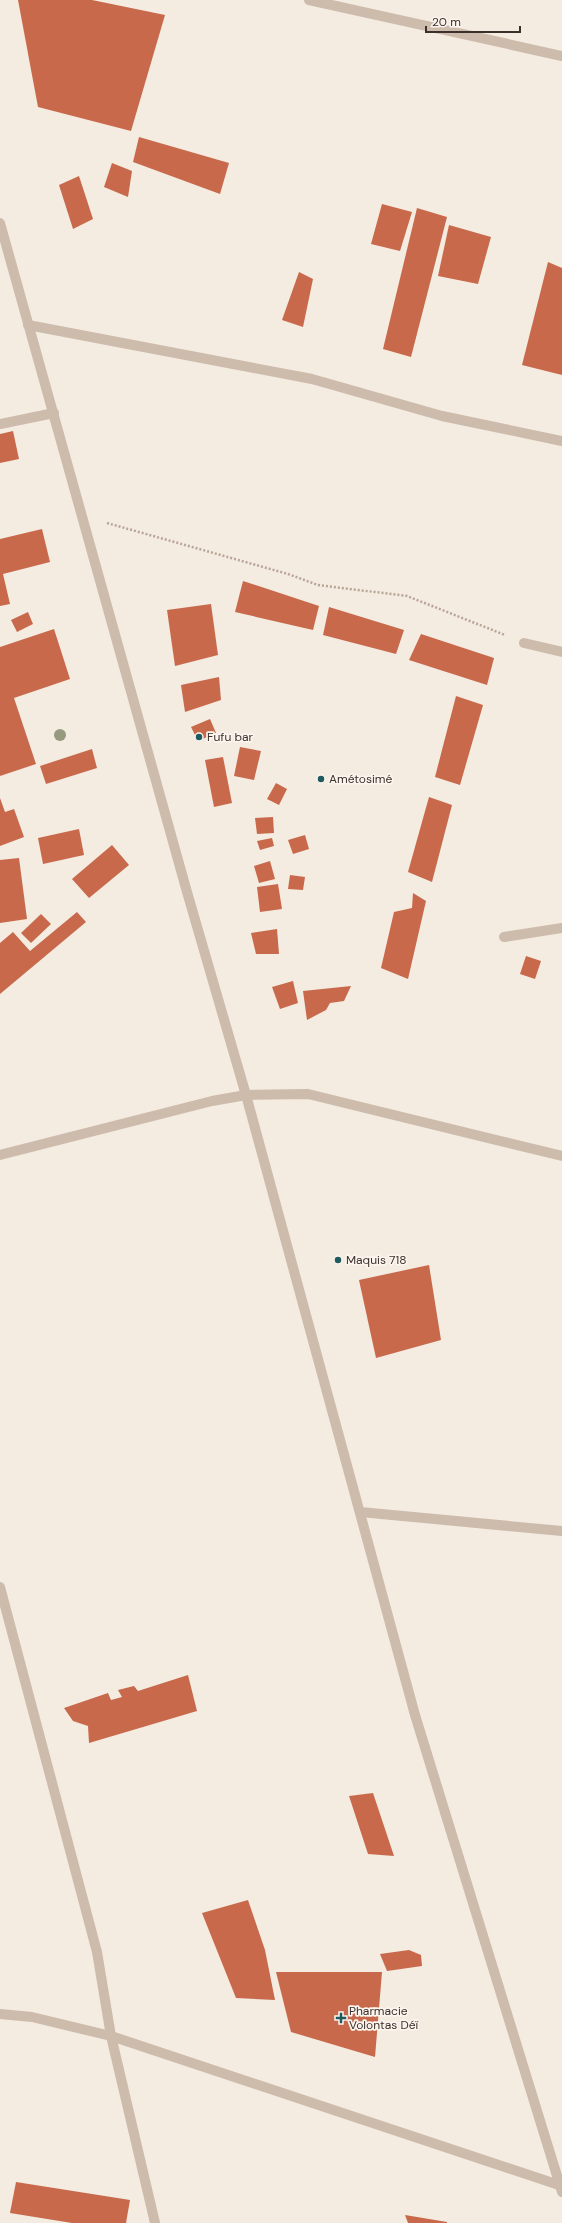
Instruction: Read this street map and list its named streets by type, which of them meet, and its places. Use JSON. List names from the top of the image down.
{
  "places": {
    "other": ["Fufu bar", "Amétosimé", "Maquis 718"],
    "health": ["Pharmacie Volontas Déï"]
  },
  "scale_bar": "20 m"
}
